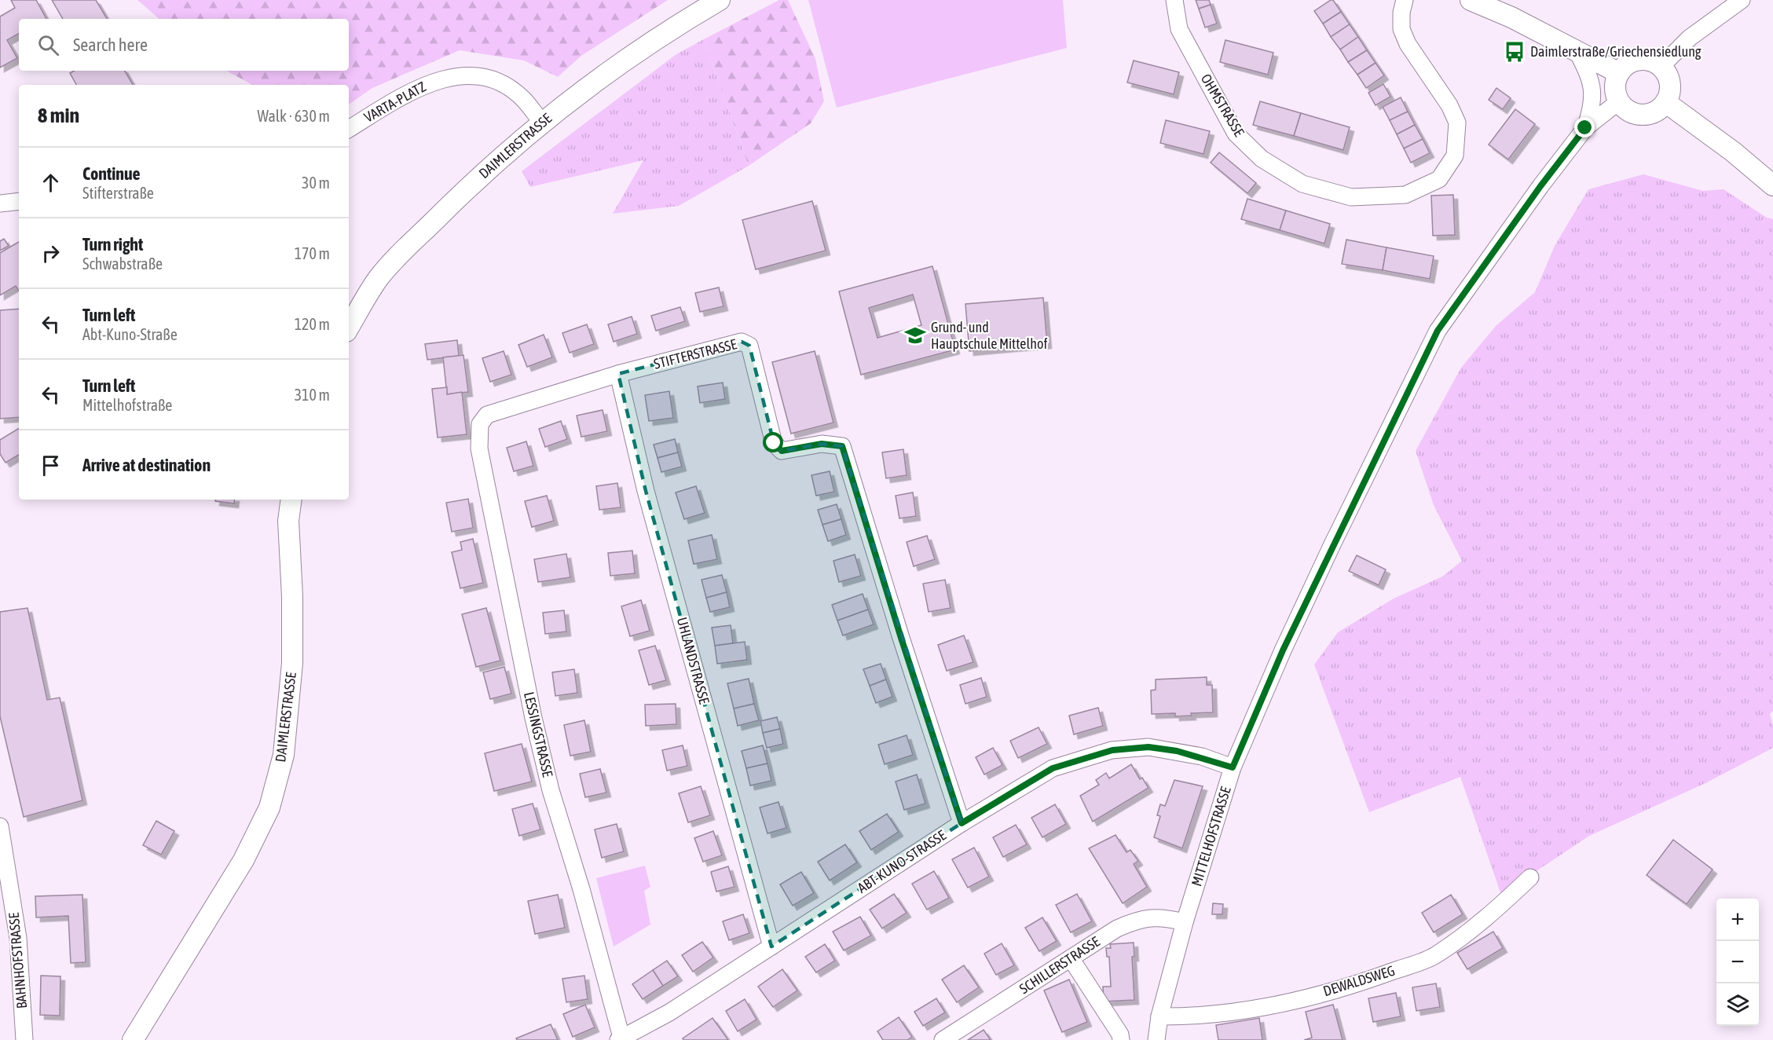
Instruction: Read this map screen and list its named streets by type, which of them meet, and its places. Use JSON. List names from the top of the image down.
{
  "streets": {
    "main road": ["DAIMLERSTRASSE"],
    "street": [
      "VARTA-PLATZ",
      "OHMSTRASSE",
      "STIFTERSTRASSE",
      "UHLANDSTRASSE",
      "LESSINGSTRASSE",
      "MITTELHOFSTRASSE",
      "ABT-KUNO-STRASSE",
      "BAHNHOFSTRASSE",
      "SCHILLERSTRASSE",
      "DEWALDSWEG"
    ]
  },
  "crossings": [
    ["VARTA-PLATZ", "DAIMLERSTRASSE"],
    ["STIFTERSTRASSE", "UHLANDSTRASSE"],
    ["STIFTERSTRASSE", "LESSINGSTRASSE"],
    ["STIFTERSTRASSE", "ABT-KUNO-STRASSE"],
    ["UHLANDSTRASSE", "ABT-KUNO-STRASSE"],
    ["LESSINGSTRASSE", "ABT-KUNO-STRASSE"],
    ["MITTELHOFSTRASSE", "ABT-KUNO-STRASSE"],
    ["MITTELHOFSTRASSE", "SCHILLERSTRASSE"],
    ["MITTELHOFSTRASSE", "DEWALDSWEG"]
  ],
  "places": {
    "bus stop": ["Daimlerstraße/Griechensiedlung"],
    "school or university": ["Grund- und Hauptschule Mittelhof"]
  },
  "page": {
    "search": "Search here",
    "heading": ["8 min", "Walk · 630 m"],
    "list": [
      ["Continue", "Stifterstraße", "30 m"],
      ["Turn right", "Schwabstraße", "170 m"],
      ["Turn left", "Abt-Kuno-Straße", "120 m"],
      ["Turn left", "Mittelhofstraße", "310 m"],
      "Arrive at destination"
    ],
    "map_buttons": ["+", "−"]
  }
}
